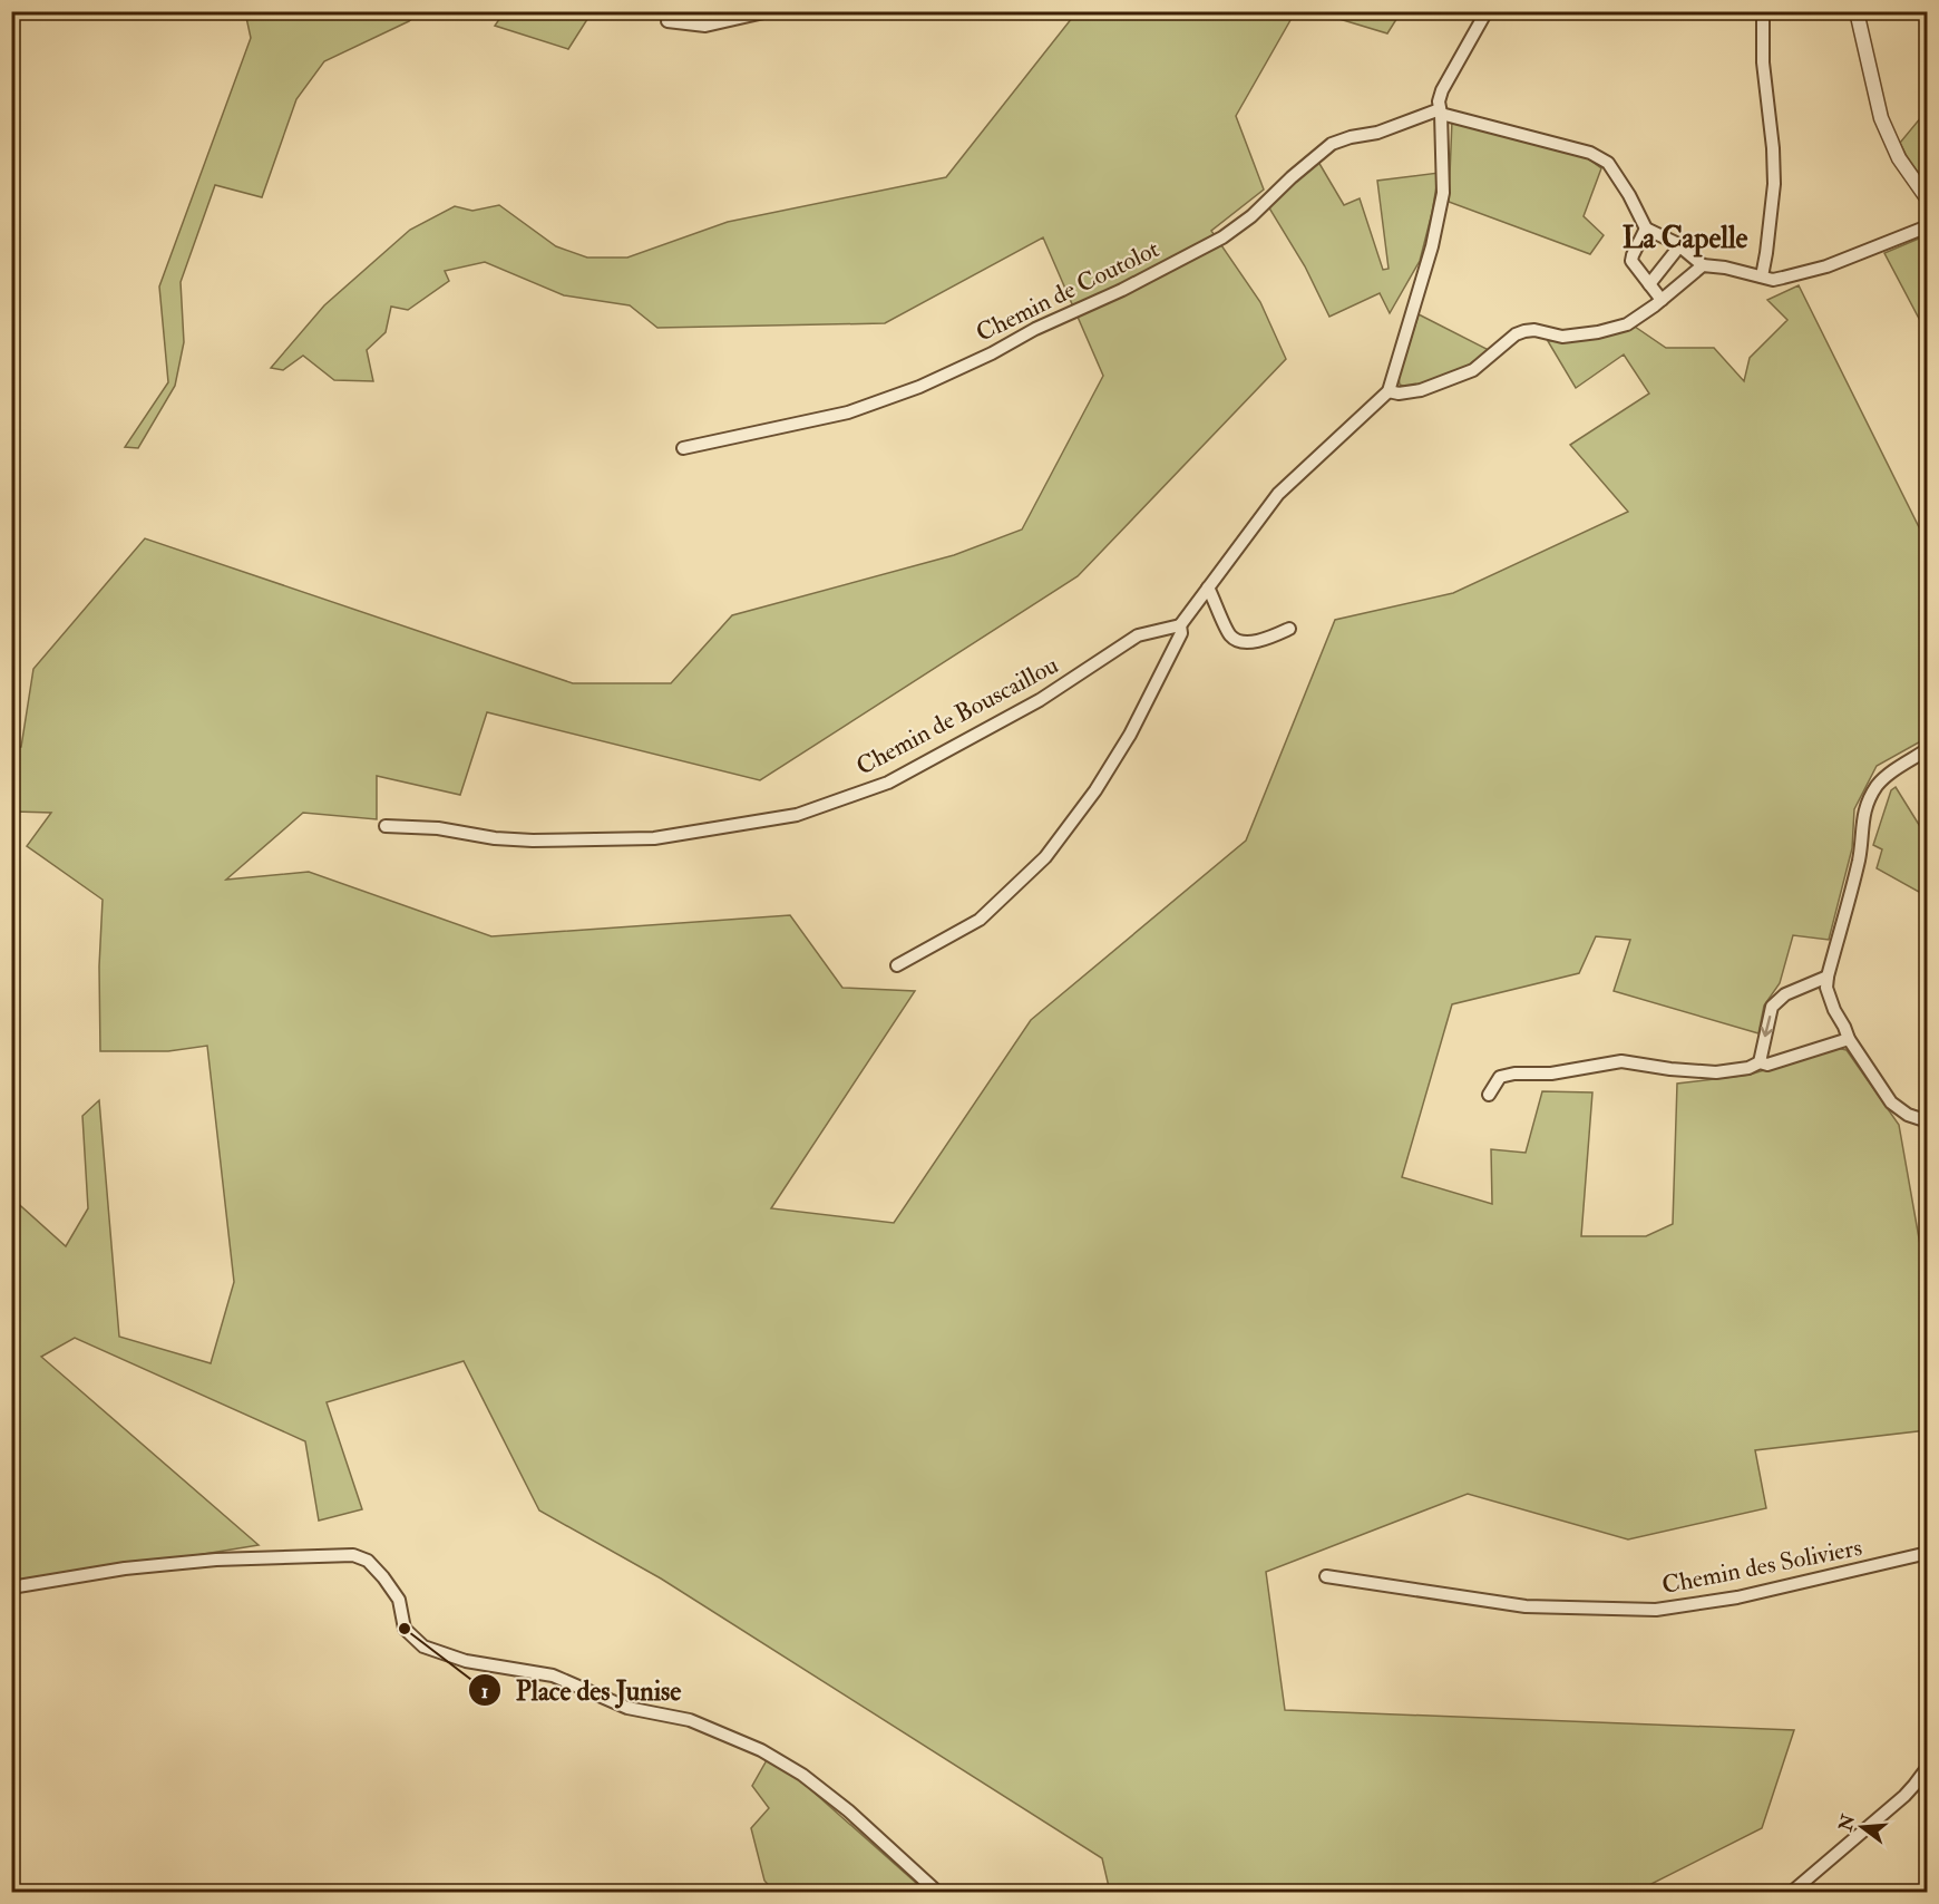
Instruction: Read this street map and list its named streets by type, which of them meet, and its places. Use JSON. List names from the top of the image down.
{
  "streets": {
    "street": ["Chemin de Coutolot", "Chemin de Bouscaillou", "Chemin des Soliviers"]
  },
  "districts": ["La Capelle"],
  "places": ["Place des Junise"],
  "north": "left"
}
